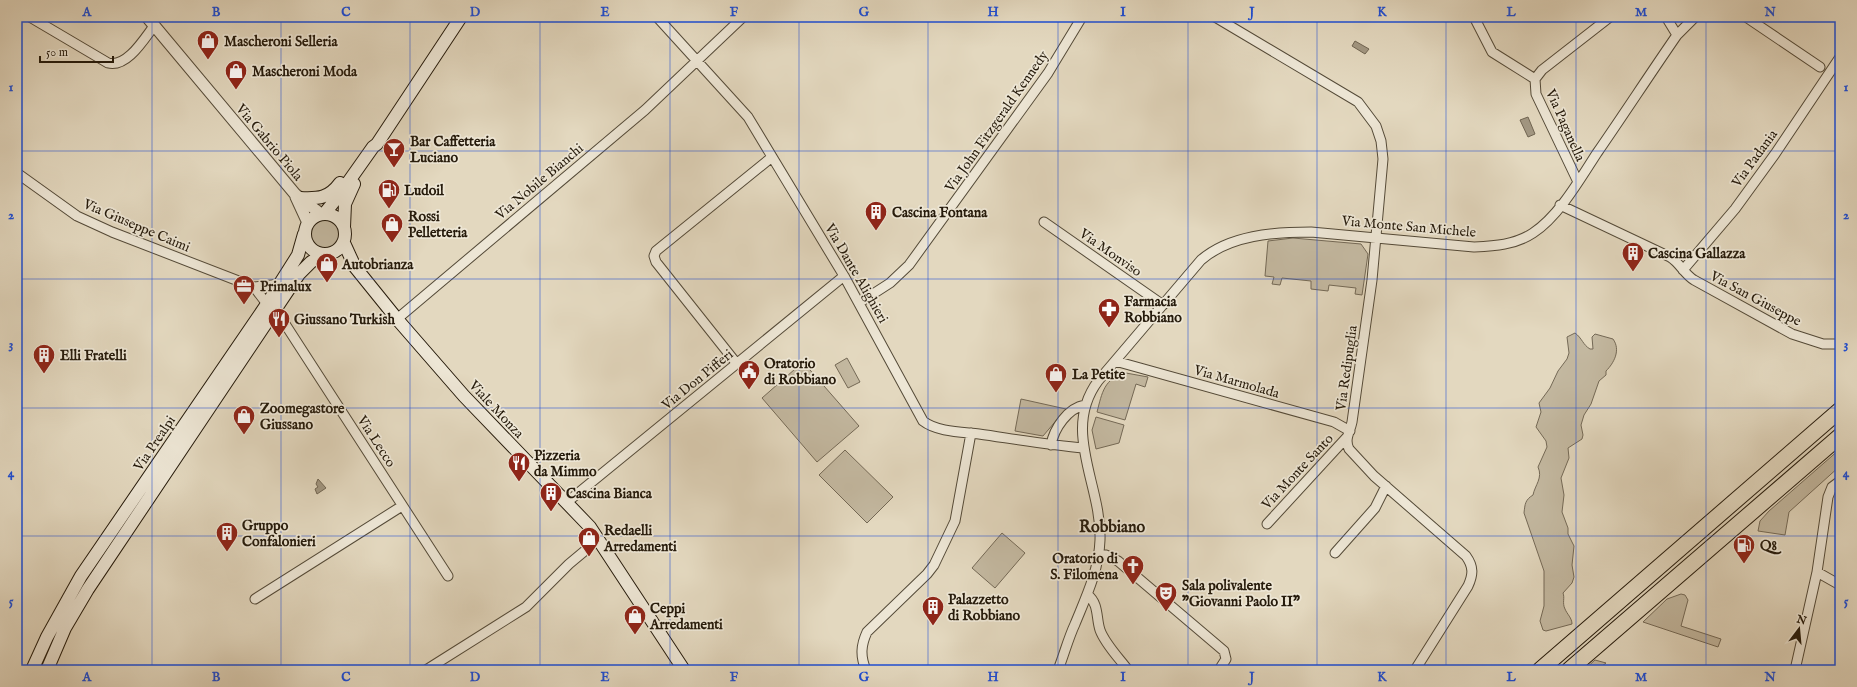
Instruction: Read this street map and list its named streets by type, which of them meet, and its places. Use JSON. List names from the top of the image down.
{
  "streets": {
    "main road": ["Viale Monza", "Via Prealpi"],
    "street": [
      "Via John Fitzgerald Kennedy",
      "Via Paganella",
      "Via Gabrio Piola",
      "Via Padania",
      "Via Nobile Bianchi",
      "Via Giuseppe Caimi",
      "Via Monte San Michele",
      "Via Monviso",
      "Via Dante Alighieri",
      "Via San Giuseppe",
      "Via Redipuglia",
      "Via Don Pifferi",
      "Via Marmolada",
      "Via Lecco",
      "Via Monte Santo"
    ]
  },
  "crossings": [
    ["Via John Fitzgerald Kennedy", "Via Dante Alighieri"],
    ["Via Paganella", "Via Monte San Michele"],
    ["Via Gabrio Piola", "Viale Monza"],
    ["Via Gabrio Piola", "Via Prealpi"],
    ["Via Padania", "Via San Giuseppe"],
    ["Via Nobile Bianchi", "Via Dante Alighieri"],
    ["Via Nobile Bianchi", "Viale Monza"],
    ["Via Giuseppe Caimi", "Via Lecco"],
    ["Via Monte San Michele", "Via Monviso"],
    ["Via Monte San Michele", "Via Dante Alighieri"],
    ["Via Monte San Michele", "Via San Giuseppe"],
    ["Via Monte San Michele", "Via Redipuglia"],
    ["Via Monte San Michele", "Via Marmolada"],
    ["Via Dante Alighieri", "Via Don Pifferi"],
    ["Via Redipuglia", "Via Marmolada"],
    ["Via Redipuglia", "Via Monte Santo"],
    ["Via Don Pifferi", "Viale Monza"],
    ["Via Marmolada", "Via Monte Santo"],
    ["Viale Monza", "Via Prealpi"],
    ["Via Lecco", "Via Prealpi"]
  ],
  "districts": ["Robbiano"],
  "places": {
    "shop": [
      "Mascheroni Selleria",
      "Mascheroni Moda",
      "Rossi Pelletteria",
      "Autobrianza",
      "La Petite",
      "Zoomegastore Giussano",
      "Redaelli Arredamenti",
      "Ceppi Arredamenti"
    ],
    "bar": ["Bar Caffetteria Luciano"],
    "fuel station": ["Ludoil", "Q8"],
    "building": [
      "Cascina Fontana",
      "Cascina Gallazza",
      "Elli Fratelli",
      "Cascina Bianca",
      "Gruppo Confalonieri",
      "Palazzetto di Robbiano"
    ],
    "office": ["Primalux"],
    "pharmacy": ["Farmacia Robbiano"],
    "restaurant": ["Giussano Turkish", "Pizzeria da Mimmo"],
    "public building": ["Oratorio di Robbiano"],
    "church": ["Oratorio di S. Filomena"],
    "theatre": ["Sala polivalente \"Giovanni Paolo II\""]
  },
  "scale_bar": "50 m",
  "north": "top",
  "grid": {
    "columns": [
      "A",
      "B",
      "C",
      "D",
      "E",
      "F",
      "G",
      "H",
      "I",
      "J",
      "K",
      "L",
      "M",
      "N"
    ],
    "rows": [
      "1",
      "2",
      "3",
      "4",
      "5"
    ]
  }
}
